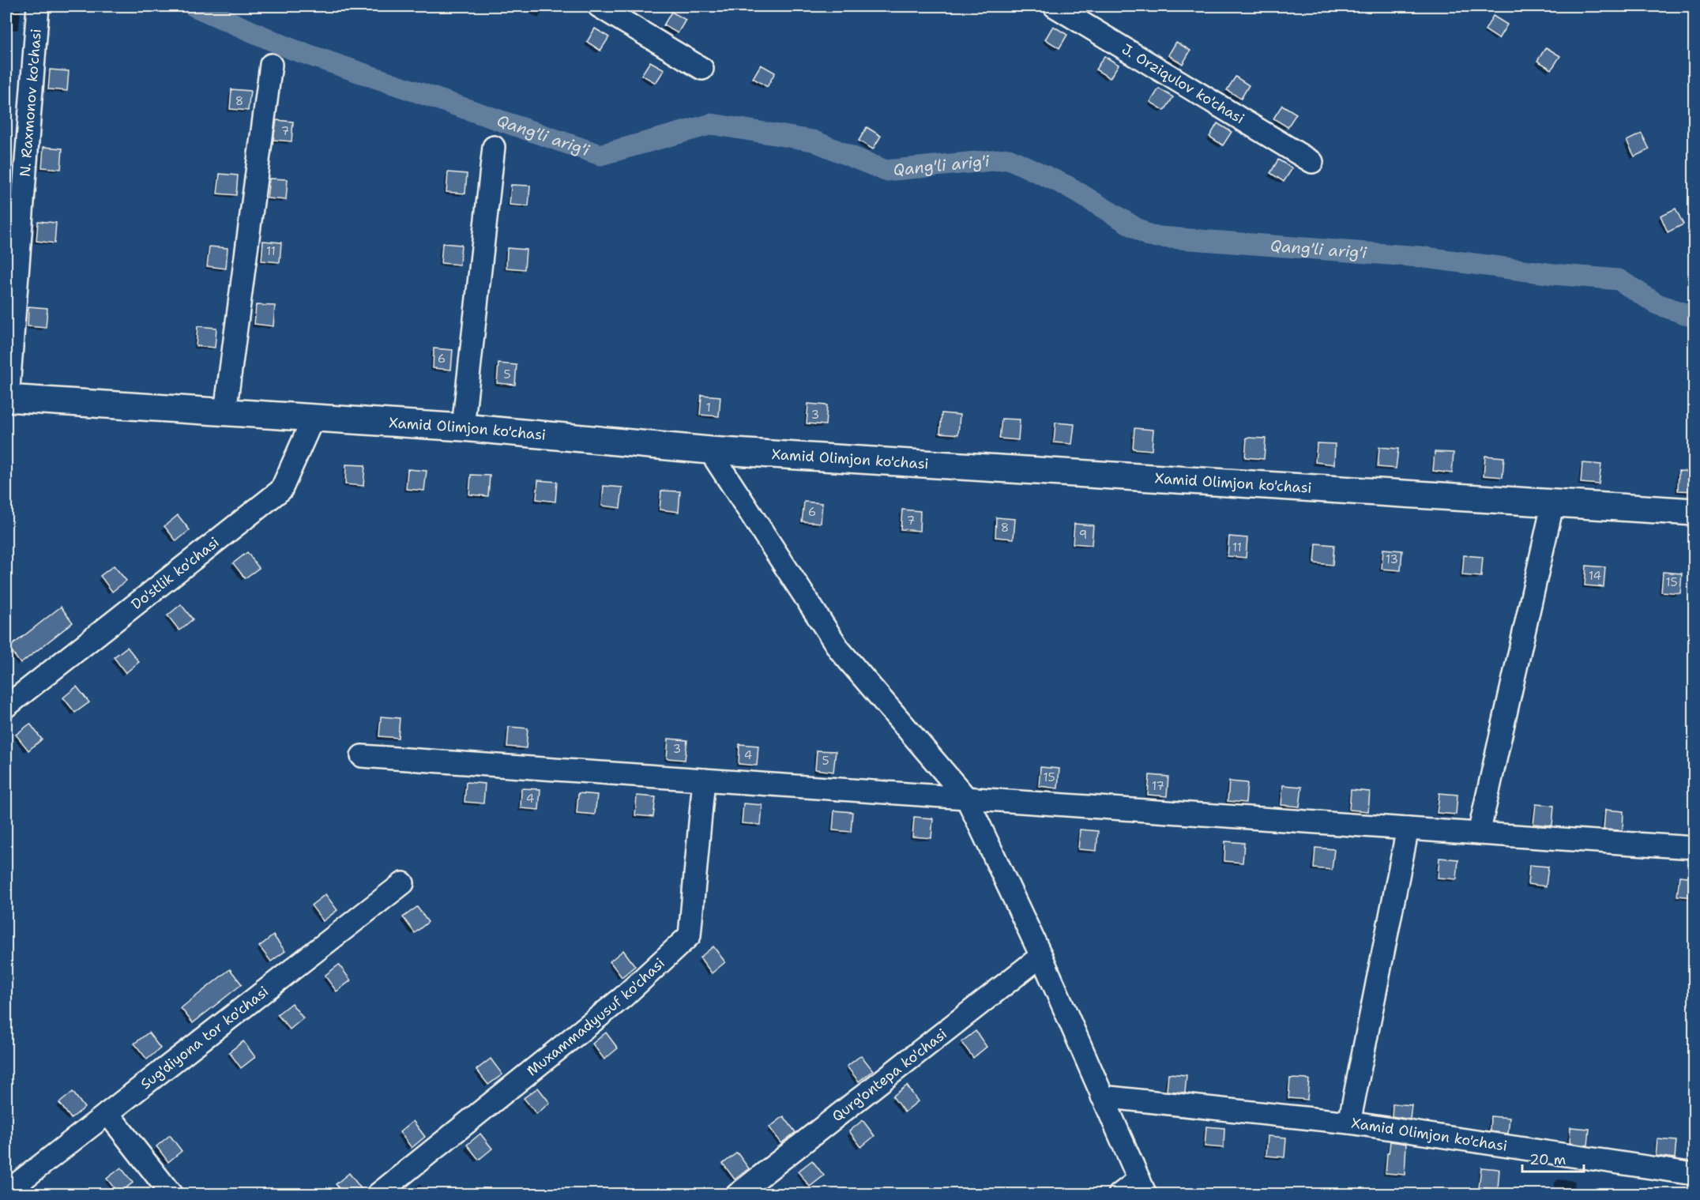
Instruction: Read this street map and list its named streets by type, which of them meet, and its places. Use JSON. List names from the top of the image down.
{
  "streets": {
    "main road": ["Xamid Olimjon ko'chasi"],
    "street": [
      "J. Orziqulov ko'chasi",
      "N. Raxmonov ko'chasi",
      "Do'stlik ko'chasi",
      "Muxammadyusuf ko'chasi",
      "Sug'diyona tor ko'chasi",
      "Qurg'ontepa ko'chasi"
    ]
  },
  "crossings": [
    ["N. Raxmonov ko'chasi", "Xamid Olimjon ko'chasi"],
    ["Xamid Olimjon ko'chasi", "Do'stlik ko'chasi"]
  ],
  "water": ["Qang'li arig'i"],
  "house_numbers": [
    "8",
    "7",
    "11",
    "6",
    "5",
    "1",
    "3",
    "6",
    "7",
    "8",
    "9",
    "11",
    "13",
    "14",
    "15",
    "3",
    "4",
    "5",
    "15",
    "17",
    "4"
  ],
  "scale_bar": "20 m"
}
